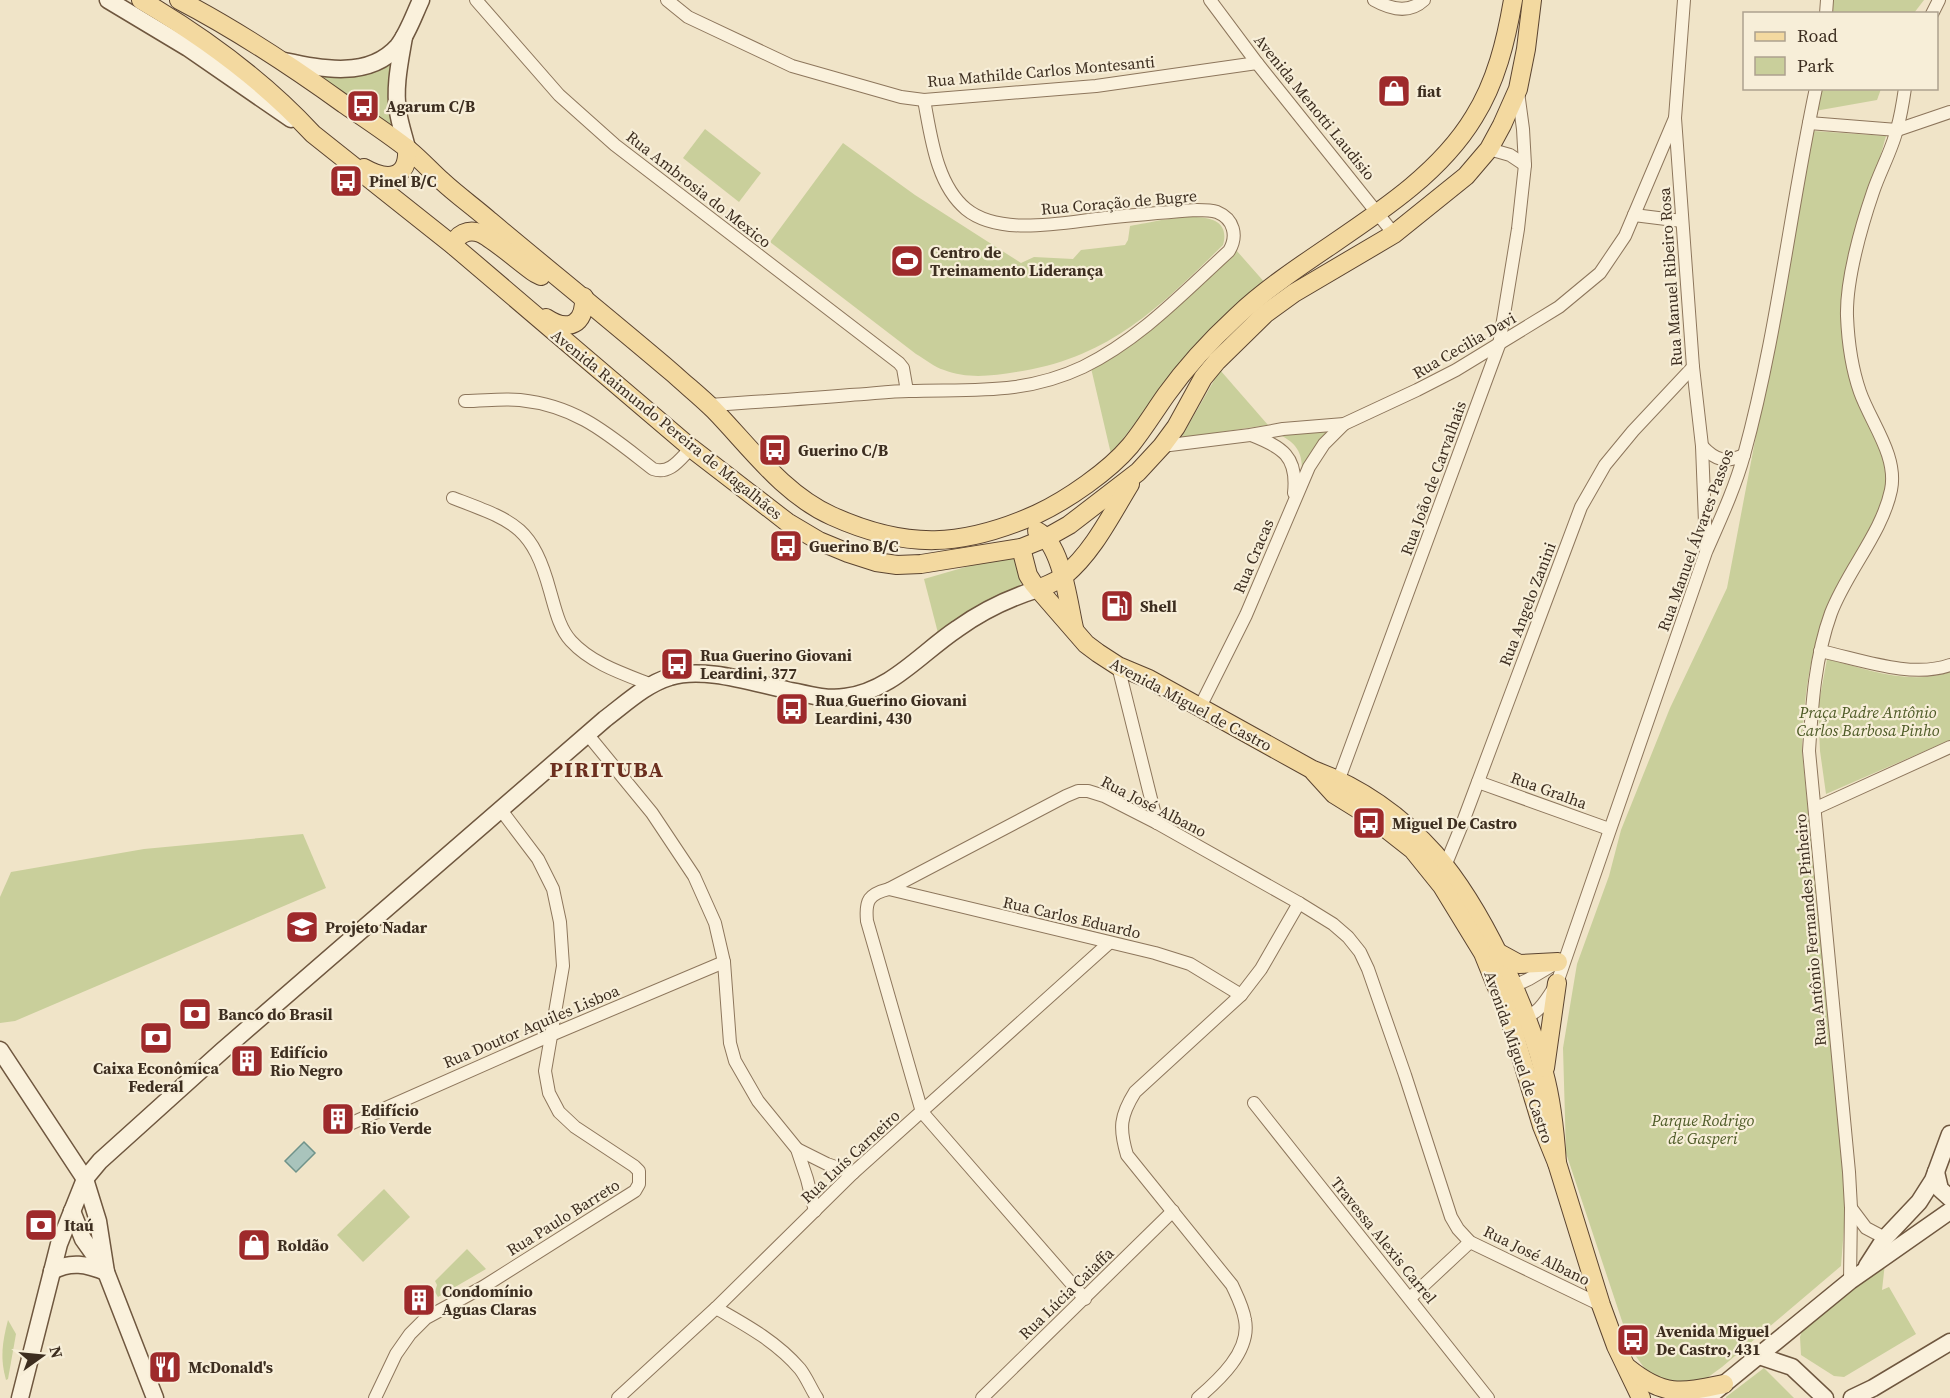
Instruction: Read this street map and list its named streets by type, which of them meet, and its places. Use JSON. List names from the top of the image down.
{
  "streets": {
    "main road": ["Avenida Raimundo Pereira de Magalhães", "Avenida Miguel de Castro"],
    "street": [
      "Rua Mathilde Carlos Montesanti",
      "Avenida Menotti Laudisio",
      "Rua Ambrosia do Mexico",
      "Rua Coração de Bugre",
      "Rua Manuel Ribeiro Rosa",
      "Rua Cecilia Davi",
      "Rua João de Carvalhais",
      "Rua Manuel Álvares Passos",
      "Rua Cracas",
      "Rua Angelo Zanini",
      "Rua Gralha",
      "Rua José Albano",
      "Rua Carlos Eduardo",
      "Rua Antônio Fernandes Pinheiro",
      "Rua Doutor Aquiles Lisboa",
      "Rua Luís Carneiro",
      "Rua Paulo Barreto",
      "Travessa Alexis Carrel",
      "Rua Lúcia Caiaffa"
    ]
  },
  "crossings": [
    ["Rua Mathilde Carlos Montesanti", "Avenida Menotti Laudisio"],
    ["Rua Mathilde Carlos Montesanti", "Rua Coração de Bugre"],
    ["Avenida Menotti Laudisio", "Avenida Raimundo Pereira de Magalhães"],
    ["Rua Ambrosia do Mexico", "Rua Coração de Bugre"],
    ["Rua Coração de Bugre", "Avenida Raimundo Pereira de Magalhães"],
    ["Rua Manuel Ribeiro Rosa", "Rua Cecilia Davi"],
    ["Rua Manuel Ribeiro Rosa", "Rua Manuel Álvares Passos"],
    ["Rua Manuel Ribeiro Rosa", "Rua Angelo Zanini"],
    ["Rua Cecilia Davi", "Avenida Raimundo Pereira de Magalhães"],
    ["Rua Cecilia Davi", "Rua João de Carvalhais"],
    ["Rua Cecilia Davi", "Rua Cracas"],
    ["Avenida Raimundo Pereira de Magalhães", "Rua João de Carvalhais"],
    ["Avenida Raimundo Pereira de Magalhães", "Avenida Miguel de Castro"],
    ["Rua João de Carvalhais", "Avenida Miguel de Castro"],
    ["Rua Manuel Álvares Passos", "Avenida Miguel de Castro"],
    ["Rua Manuel Álvares Passos", "Rua Gralha"],
    ["Rua Cracas", "Avenida Miguel de Castro"],
    ["Rua Angelo Zanini", "Avenida Miguel de Castro"],
    ["Rua Angelo Zanini", "Rua Gralha"],
    ["Avenida Miguel de Castro", "Rua José Albano"],
    ["Rua José Albano", "Rua Carlos Eduardo"],
    ["Rua José Albano", "Rua Luís Carneiro"],
    ["Rua José Albano", "Rua Lúcia Caiaffa"],
    ["Rua Carlos Eduardo", "Rua Luís Carneiro"],
    ["Rua Doutor Aquiles Lisboa", "Rua Paulo Barreto"]
  ],
  "districts": ["PIRITUBA"],
  "parks": ["Praça Padre Antônio Carlos Barbosa Pinho", "Parque Rodrigo de Gasperi"],
  "places": {
    "shop": ["fiat", "Roldão"],
    "bus stop": [
      "Agarum C/B",
      "Pinel B/C",
      "Guerino C/B",
      "Guerino B/C",
      "Rua Guerino Giovani Leardini, 377",
      "Rua Guerino Giovani Leardini, 430",
      "Miguel De Castro",
      "Avenida Miguel De Castro, 431"
    ],
    "sports": ["Centro de Treinamento Liderança"],
    "fuel station": ["Shell"],
    "school or university": ["Projeto Nadar"],
    "bank": ["Banco do Brasil", "Caixa Econômica Federal", "Itaú"],
    "building": ["Edifício Rio Negro", "Edifício Rio Verde", "Condomínio Aguas Claras"],
    "restaurant": ["McDonald's"]
  },
  "legend": ["Road", "Park"],
  "north": "right"
}
